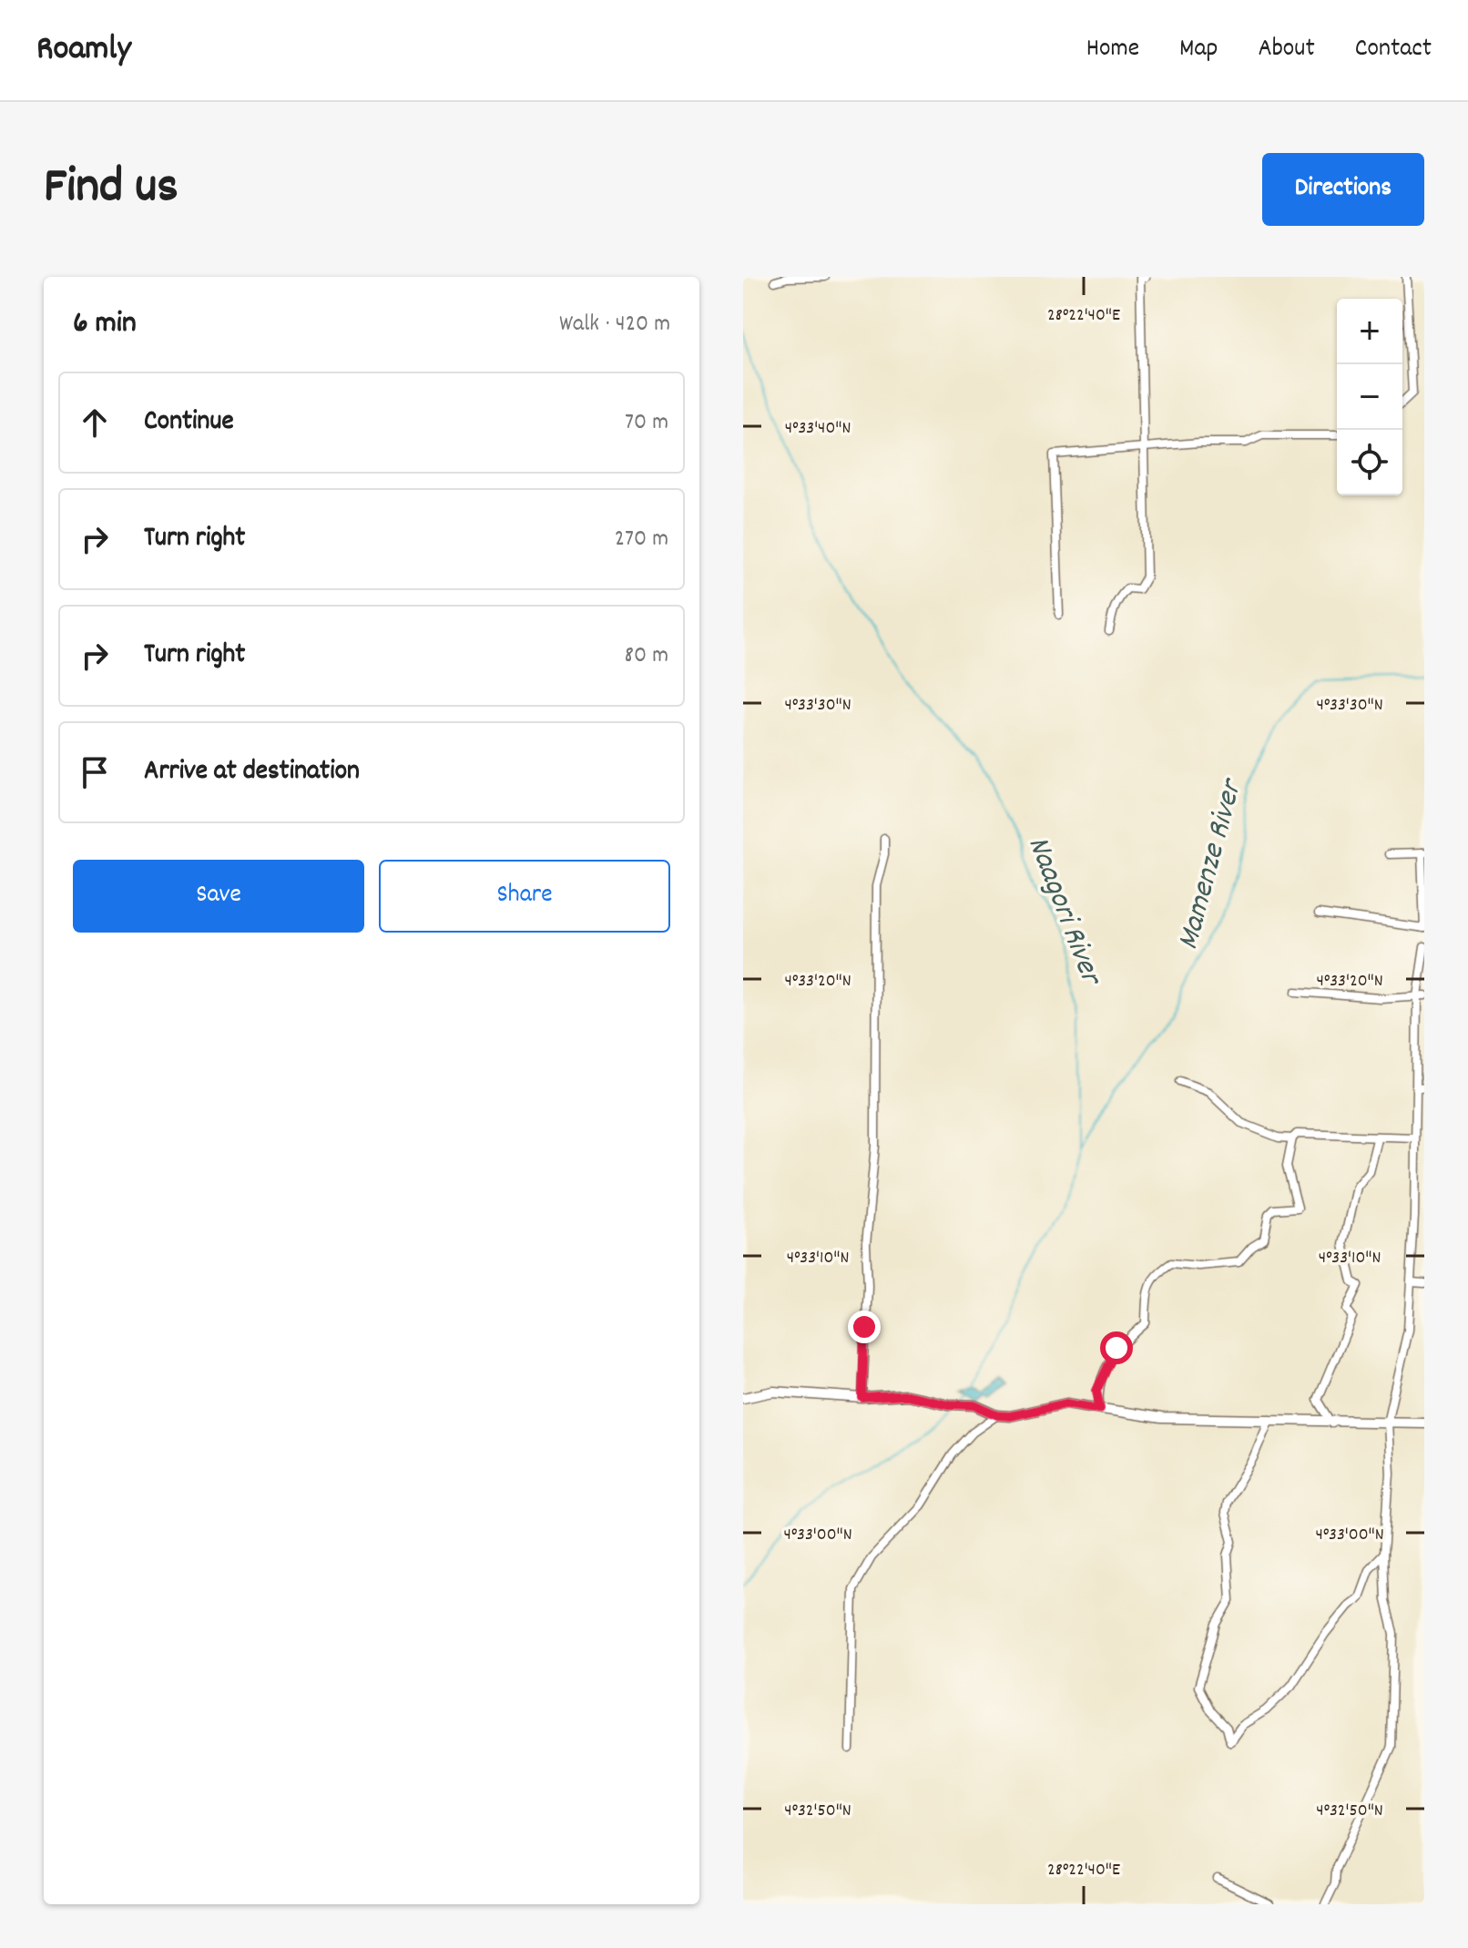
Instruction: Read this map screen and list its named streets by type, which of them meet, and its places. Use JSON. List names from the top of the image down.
{
  "water": ["Mamenze River", "Naagori River"],
  "page": {
    "header": "Roamly",
    "nav": [
      "Home",
      "Map",
      "About",
      "Contact"
    ],
    "title": "Find us",
    "buttons": [
      "Directions",
      ["Save", "Share"]
    ],
    "heading": ["6 min", "Walk · 420 m"],
    "map_buttons": ["+", "−"],
    "list": [
      ["Continue", "70 m"],
      ["Turn right", "270 m"],
      ["Turn right", "80 m"],
      "Arrive at destination"
    ]
  },
  "coordinates": [
    "28°22'40\"E",
    "4°33'40\"N",
    "4°33'30\"N",
    "4°33'20\"N",
    "4°33'10\"N",
    "4°33'00\"N",
    "4°32'50\"N"
  ]
}
